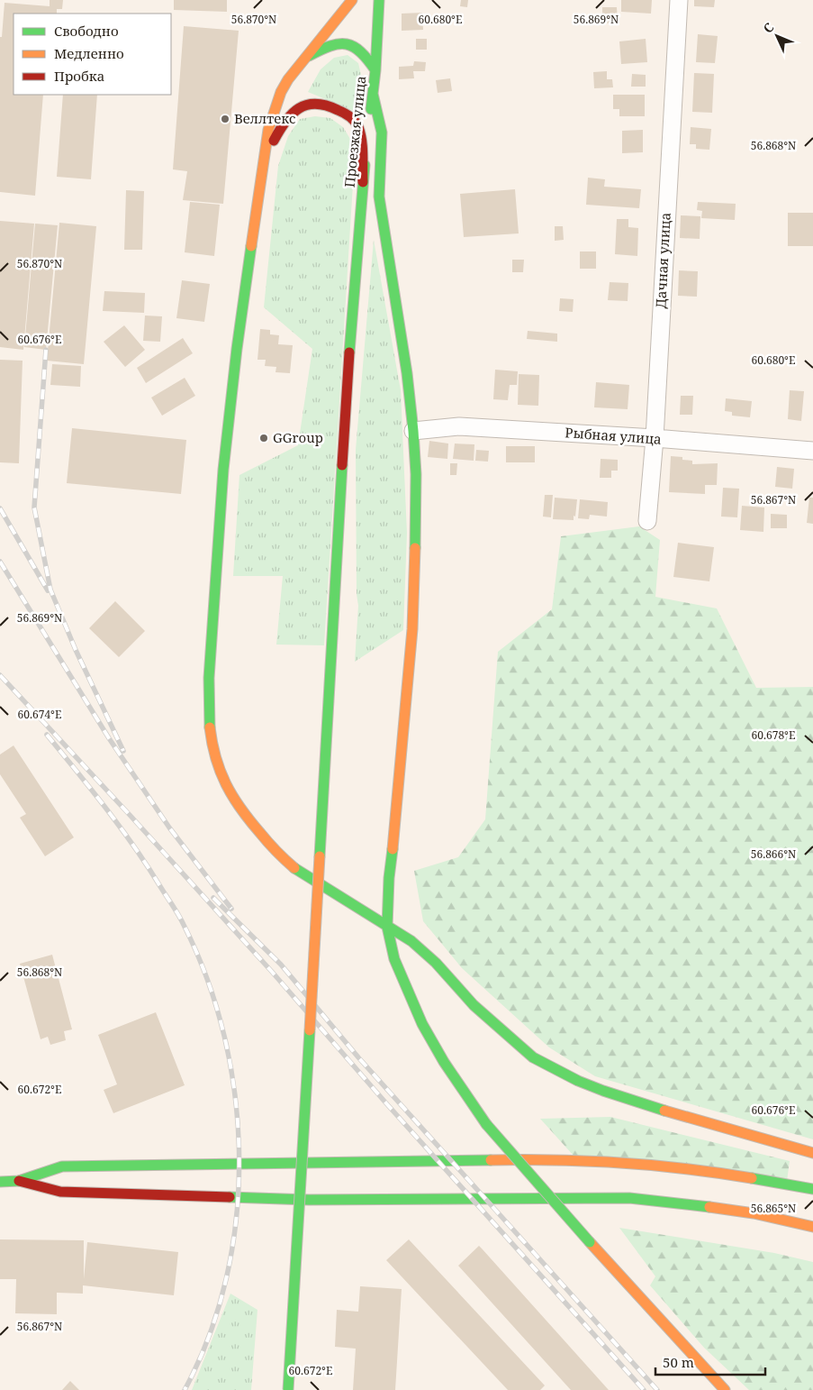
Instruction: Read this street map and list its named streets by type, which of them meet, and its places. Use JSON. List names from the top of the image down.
{
  "streets": {
    "main road": ["Проезжая улица"],
    "street": ["Дачная улица", "Рыбная улица"]
  },
  "crossings": [
    ["Дачная улица", "Рыбная улица"]
  ],
  "places": ["Веллтекс", "GGroup"],
  "legend": ["Свободно", "Медленно", "Пробка"],
  "scale_bar": "50 m",
  "north": "top left",
  "coordinates": [
    "60.680°E",
    "56.870°N",
    "56.869°N",
    "56.868°N",
    "60.676°E",
    "56.867°N",
    "60.674°E",
    "60.678°E",
    "56.866°N",
    "60.672°E",
    "56.865°N"
  ]
}
